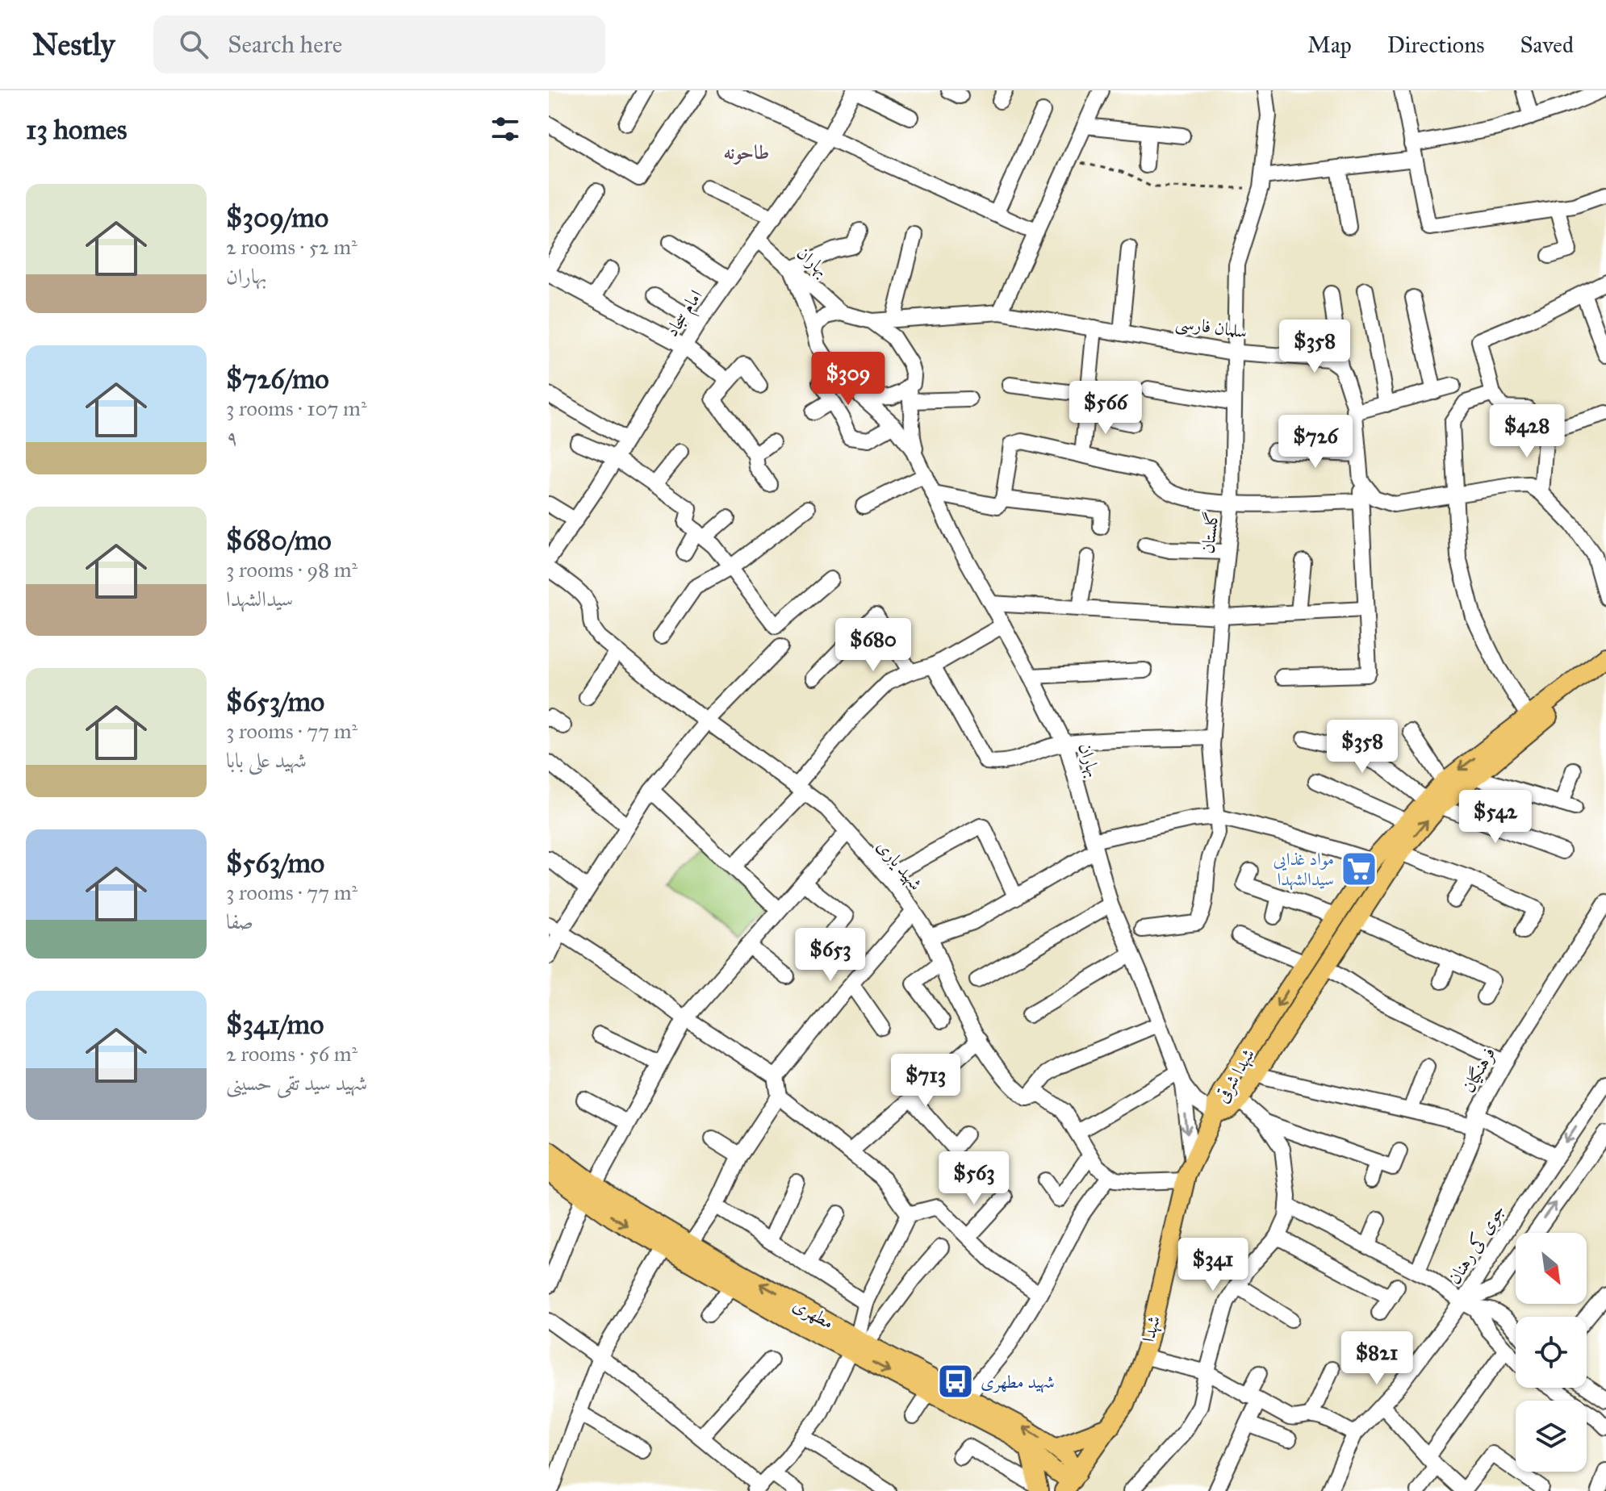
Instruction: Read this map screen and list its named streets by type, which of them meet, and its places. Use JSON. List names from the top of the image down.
{
  "streets": {
    "main road": ["شهدا شرقی", "مطهری", "شهدا"],
    "street": [
      "بهاران",
      "امام سجاد",
      "سلمان فارسی",
      "گلستان",
      "شهید یاری",
      "فرهنگیان",
      "جوی کی رهنان"
    ]
  },
  "crossings": [
    ["بهاران", "امام سجاد"],
    ["بهاران", "سلمان فارسی"],
    ["سلمان فارسی", "گلستان"],
    ["شهدا شرقی", "شهدا"],
    ["مطهری", "شهدا"]
  ],
  "districts": ["طاحونه"],
  "places": {
    "supermarket": ["مواد غذایی سیدالشهدا"],
    "bus stop": ["شهید مطهری"]
  },
  "north": "bottom right",
  "page": {
    "header": "Nestly",
    "search": "Search here",
    "nav": ["Map", "Directions", "Saved"],
    "heading": "13 homes",
    "list": [
      {
        "name": "$309/mo",
        "note": "2 rooms · 52 m² · بهاران"
      },
      {
        "name": "$726/mo",
        "note": "3 rooms · 107 m² · ۹"
      },
      {
        "name": "$680/mo",
        "note": "3 rooms · 98 m² · سیدالشهدا"
      },
      {
        "name": "$653/mo",
        "note": "3 rooms · 77 m² · شهید علی بابا"
      },
      {
        "name": "$563/mo",
        "note": "3 rooms · 77 m² · صفا"
      },
      {
        "name": "$341/mo",
        "note": "2 rooms · 56 m² · شهید سید تقی حسینی"
      }
    ],
    "price": [
      "$358",
      "$309",
      "$566",
      "$428",
      "$726",
      "$680",
      "$358",
      "$542",
      "$653",
      "$713",
      "$563",
      "$341",
      "$821"
    ]
  }
}
